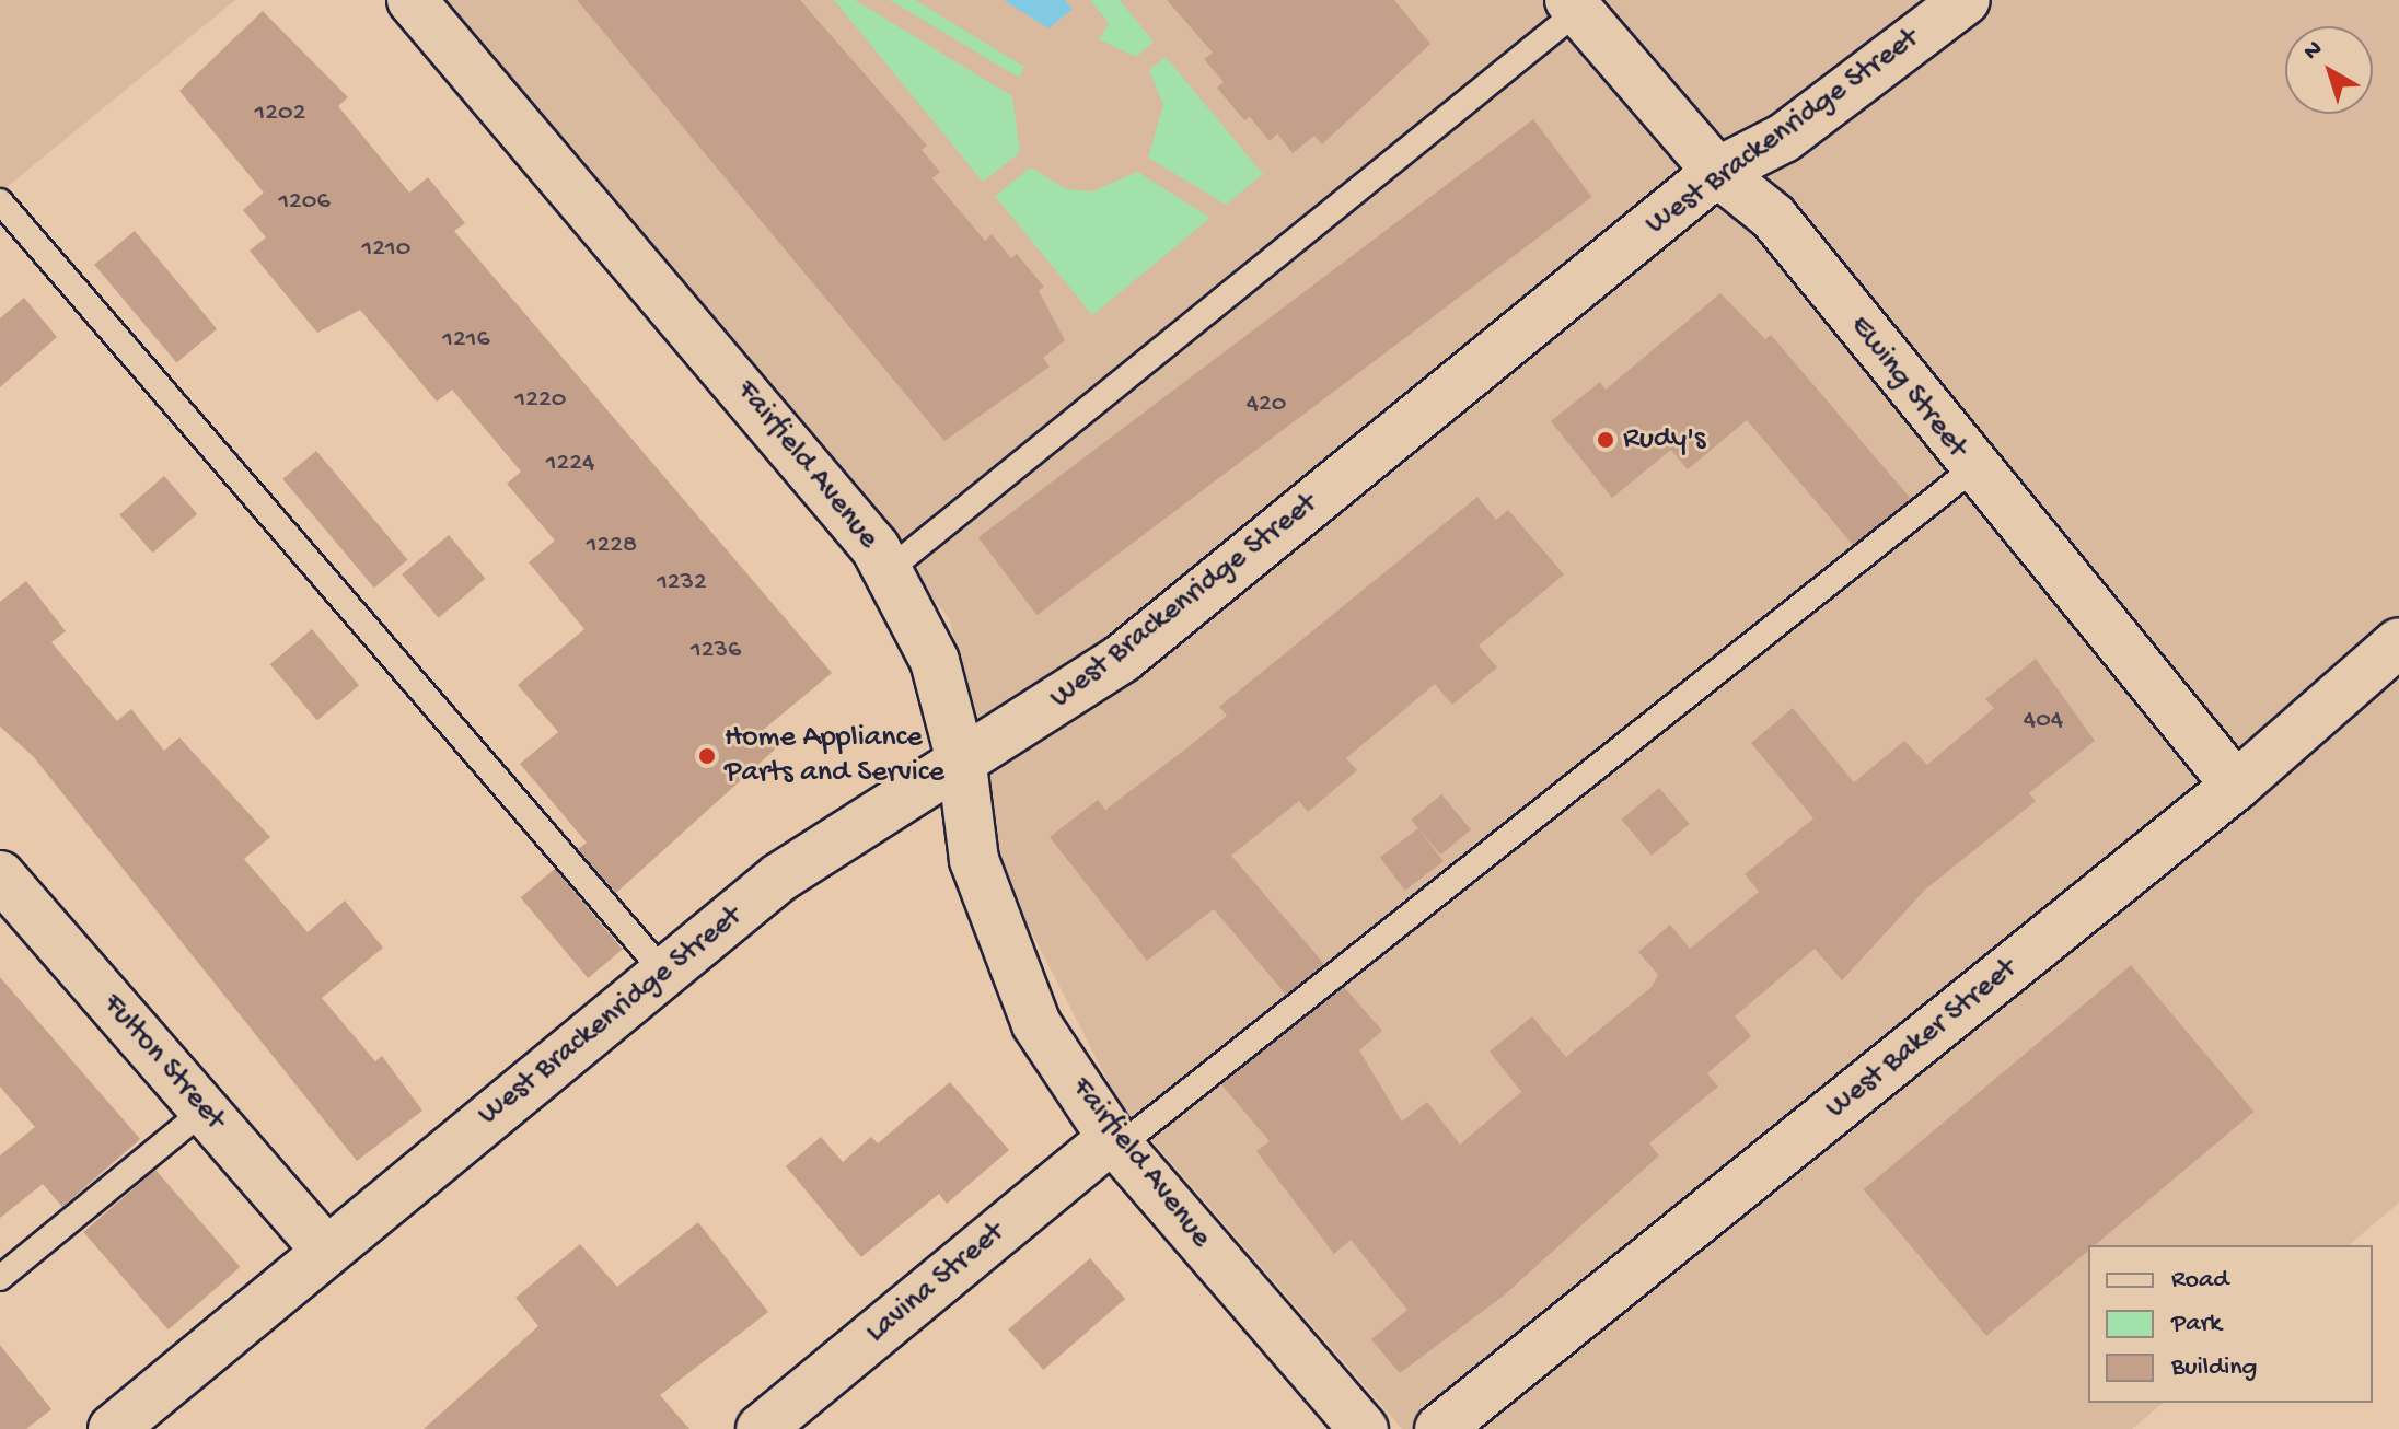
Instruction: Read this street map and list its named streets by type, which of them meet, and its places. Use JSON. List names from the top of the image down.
{
  "streets": {
    "street": [
      "West Brackenridge Street",
      "Ewing Street",
      "Fairfield Avenue",
      "West Baker Street",
      "Fulton Street",
      "Lavina Street"
    ]
  },
  "crossings": [
    ["West Brackenridge Street", "Ewing Street"],
    ["West Brackenridge Street", "Fairfield Avenue"],
    ["West Brackenridge Street", "Fulton Street"],
    ["Ewing Street", "West Baker Street"],
    ["Fairfield Avenue", "Lavina Street"]
  ],
  "places": ["Rudy's", "Home Appliance Parts and Service"],
  "house_numbers": [
    "1202",
    "1206",
    "1210",
    "1216",
    "1220",
    "420",
    "1224",
    "1228",
    "1232",
    "1236",
    "404"
  ],
  "legend": ["Road", "Park", "Building"],
  "north": "top left"
}
